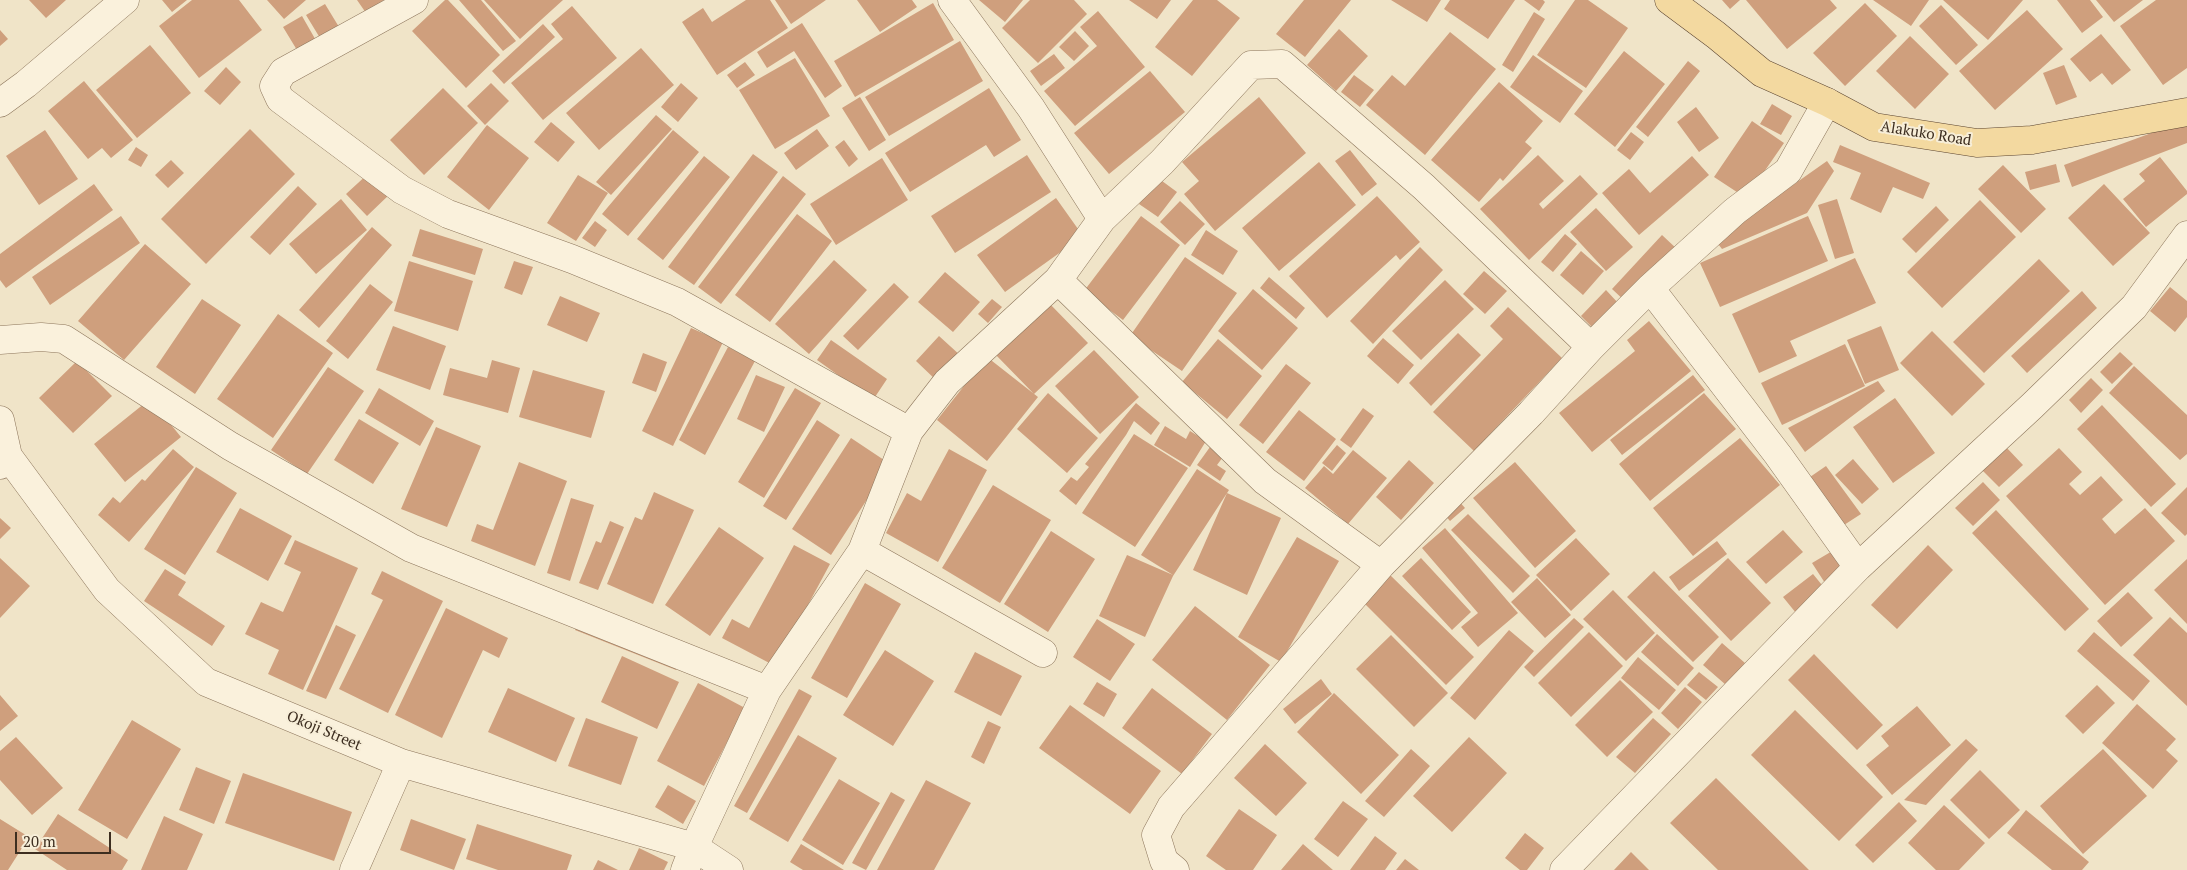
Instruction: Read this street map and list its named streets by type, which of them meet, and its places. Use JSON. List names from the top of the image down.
{
  "streets": {
    "main road": ["Alakuko Road"],
    "street": ["Okoji Street"]
  },
  "scale_bar": "20 m"
}
